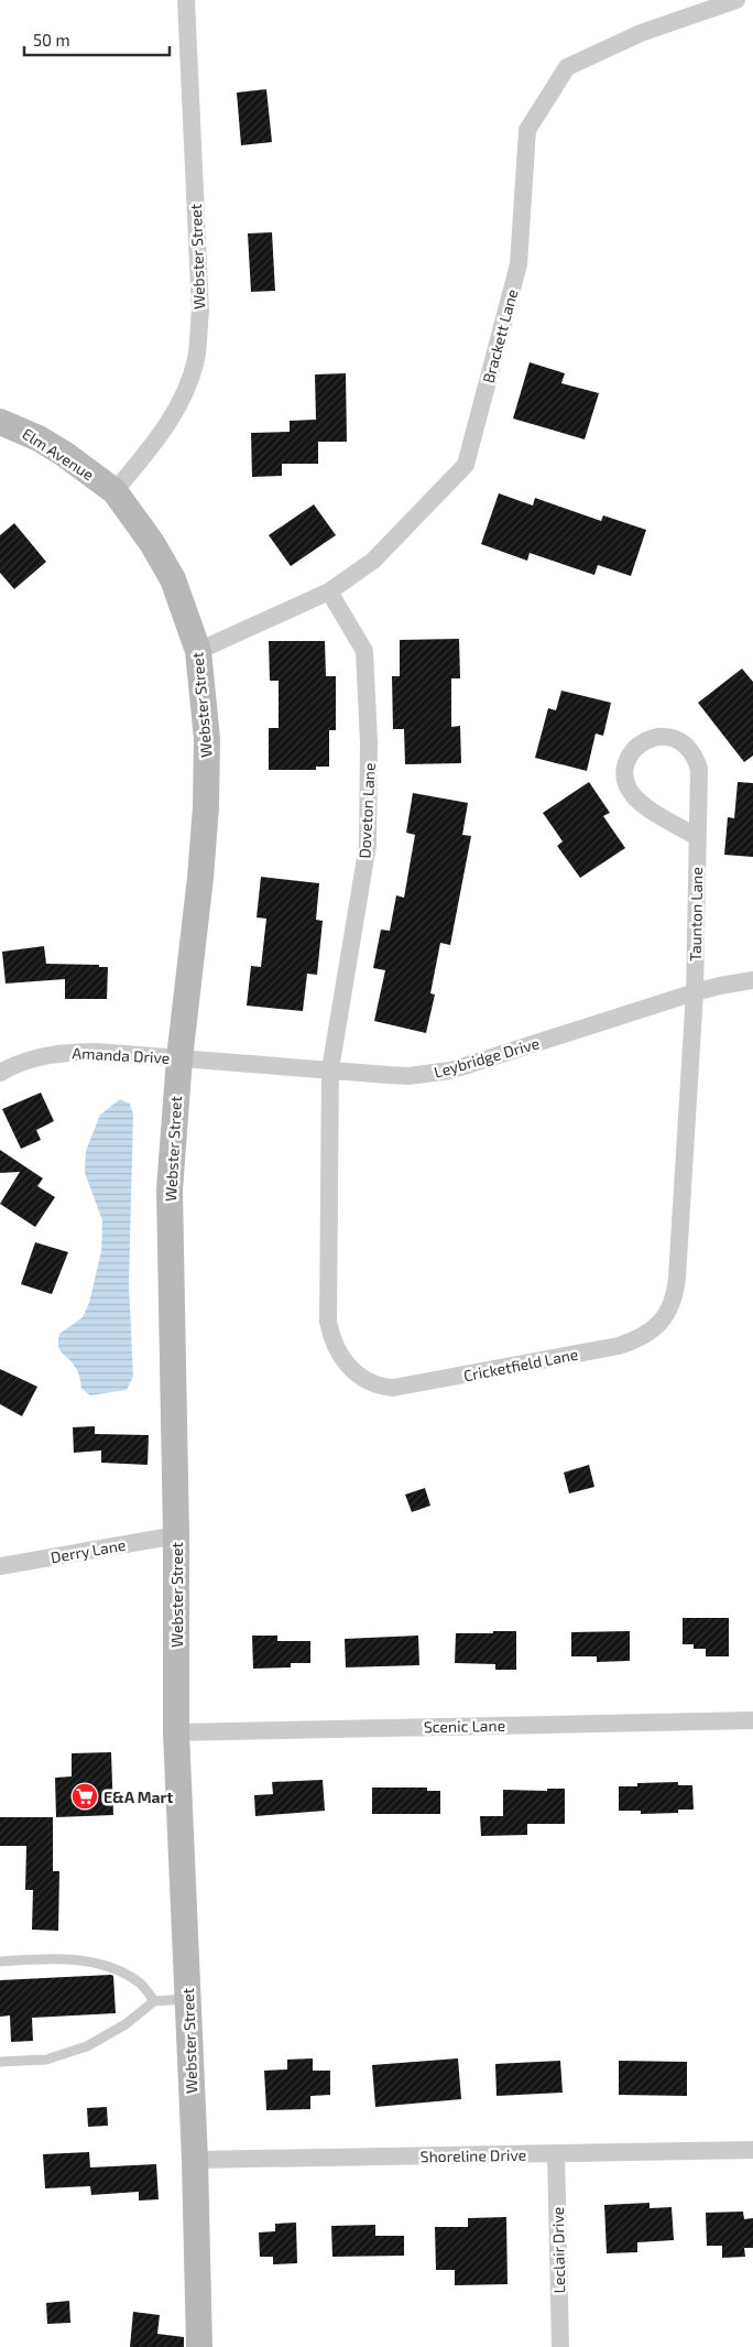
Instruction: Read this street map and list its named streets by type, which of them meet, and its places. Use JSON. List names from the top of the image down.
{
  "streets": {
    "main road": ["Webster Street", "Elm Avenue"],
    "street": [
      "Brackett Lane",
      "Doveton Lane",
      "Taunton Lane",
      "Amanda Drive",
      "Leybridge Drive",
      "Cricketfield Lane",
      "Derry Lane",
      "Scenic Lane",
      "Shoreline Drive",
      "Leclair Drive"
    ]
  },
  "crossings": [
    ["Webster Street", "Brackett Lane"],
    ["Webster Street", "Elm Avenue"],
    ["Webster Street", "Amanda Drive"],
    ["Webster Street", "Leybridge Drive"],
    ["Webster Street", "Derry Lane"],
    ["Webster Street", "Scenic Lane"],
    ["Webster Street", "Shoreline Drive"],
    ["Brackett Lane", "Doveton Lane"],
    ["Doveton Lane", "Leybridge Drive"],
    ["Doveton Lane", "Cricketfield Lane"],
    ["Taunton Lane", "Leybridge Drive"],
    ["Taunton Lane", "Cricketfield Lane"],
    ["Amanda Drive", "Leybridge Drive"],
    ["Leybridge Drive", "Cricketfield Lane"],
    ["Shoreline Drive", "Leclair Drive"]
  ],
  "places": {
    "supermarket": ["E&A Mart"]
  },
  "scale_bar": "50 m"
}
